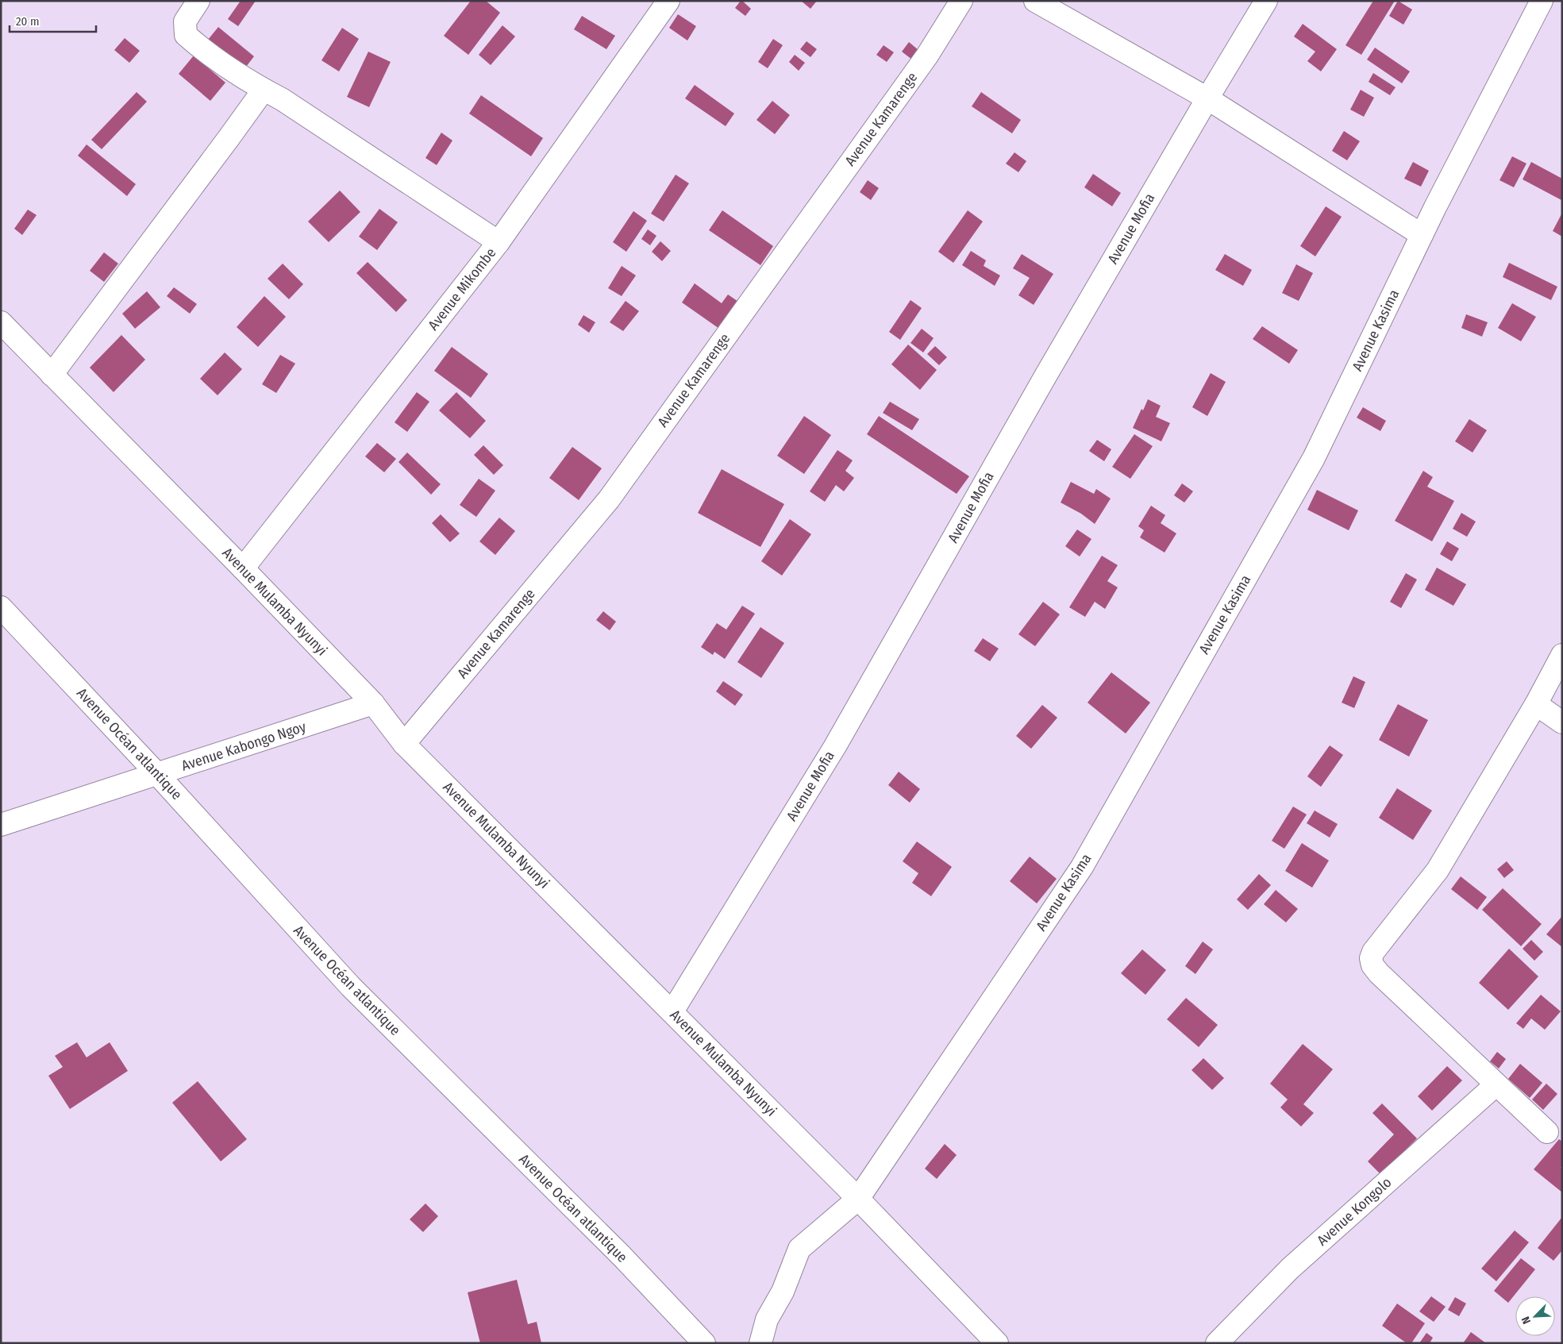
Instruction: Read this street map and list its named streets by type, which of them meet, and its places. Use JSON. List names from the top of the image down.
{
  "streets": {
    "street": [
      "Avenue Kamarenge",
      "Avenue Mofia",
      "Avenue Mikombe",
      "Avenue Kasima",
      "Avenue Mulamba Nyunyi",
      "Avenue Océan atlantique",
      "Avenue Kabongo Ngoy",
      "Avenue Kongolo"
    ]
  },
  "crossings": [
    ["Avenue Kamarenge", "Avenue Mulamba Nyunyi"],
    ["Avenue Mofia", "Avenue Mulamba Nyunyi"],
    ["Avenue Mikombe", "Avenue Mulamba Nyunyi"],
    ["Avenue Kasima", "Avenue Mulamba Nyunyi"],
    ["Avenue Mulamba Nyunyi", "Avenue Kabongo Ngoy"],
    ["Avenue Océan atlantique", "Avenue Kabongo Ngoy"]
  ],
  "scale_bar": "20 m",
  "north": "bottom left"
}
